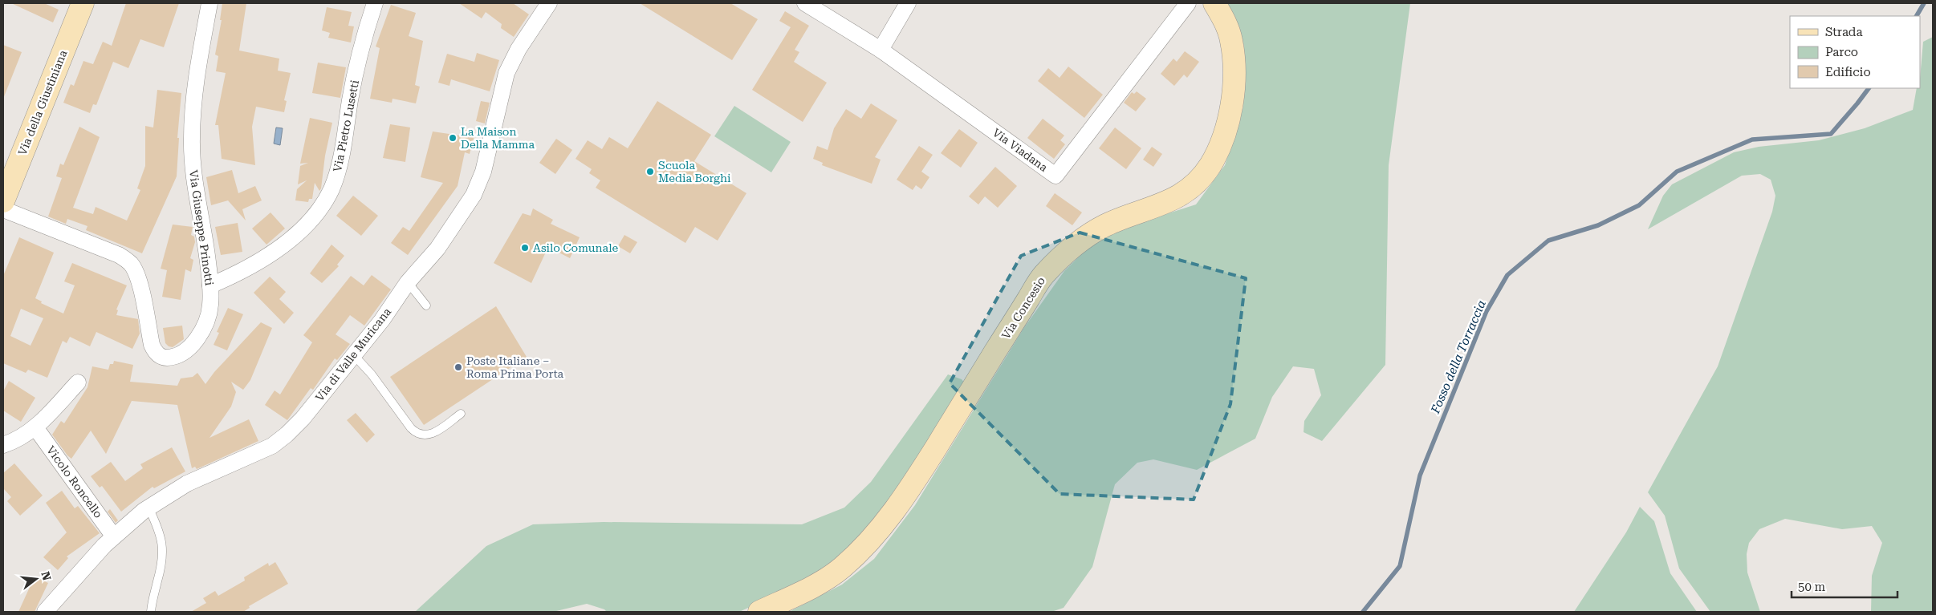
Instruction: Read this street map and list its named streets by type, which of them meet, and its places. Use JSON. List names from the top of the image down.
{
  "streets": {
    "street": [
      "Via della Giustiniana",
      "Via Pietro Lusetti",
      "Via Viadana",
      "Via Giuseppe Prinotti",
      "Via Concesio",
      "Via di Valle Muricana",
      "Vicolo Roncello"
    ]
  },
  "crossings": [
    ["Via Pietro Lusetti", "Via Giuseppe Prinotti"],
    ["Via di Valle Muricana", "Vicolo Roncello"]
  ],
  "water": ["Fosso della Torraccia"],
  "places": [
    "La Maison Della Mamma",
    "Scuola Media Borghi",
    "Asilo Comunale",
    "Poste Italiane – Roma Prima Porta"
  ],
  "legend": ["Strada", "Parco", "Edificio"],
  "scale_bar": "50 m",
  "north": "right"
}
